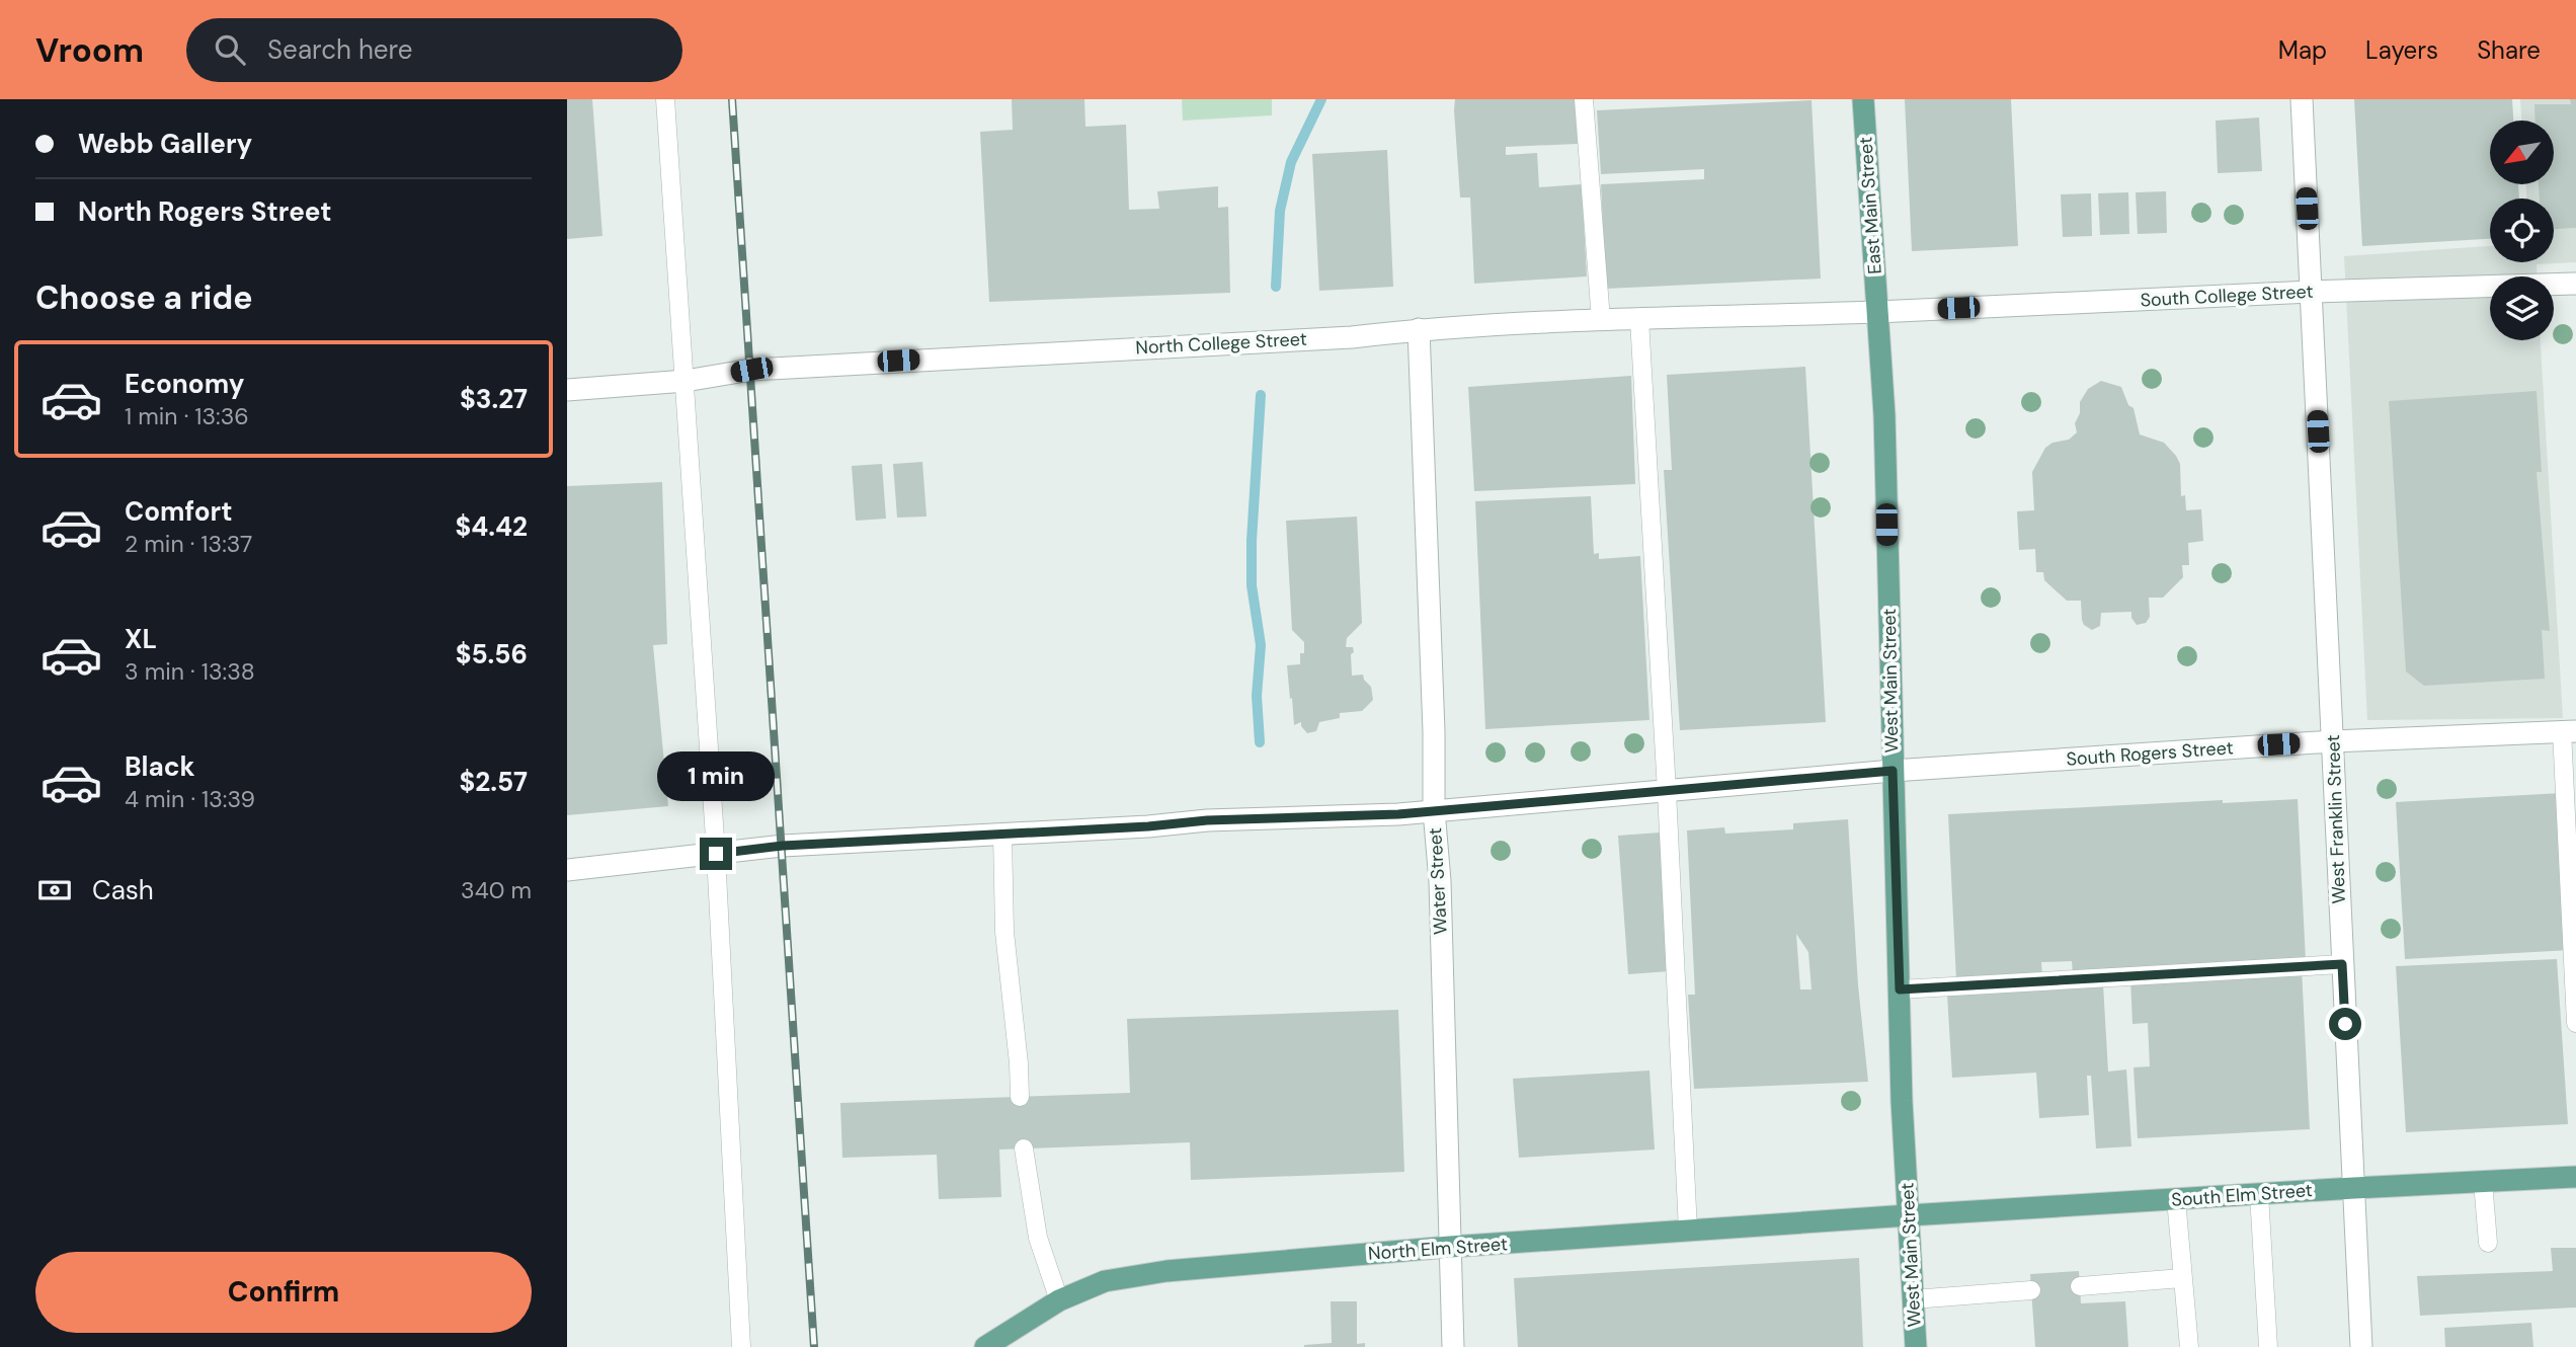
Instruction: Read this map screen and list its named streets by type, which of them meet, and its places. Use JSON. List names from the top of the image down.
{
  "streets": {
    "main road": [
      "East Main Street",
      "West Main Street",
      "South Elm Street",
      "North Elm Street"
    ],
    "street": [
      "South College Street",
      "North College Street",
      "South Rogers Street",
      "West Franklin Street",
      "Water Street"
    ]
  },
  "crossings": [
    ["East Main Street", "South College Street"],
    ["East Main Street", "North College Street"],
    ["East Main Street", "West Main Street"],
    ["South College Street", "North College Street"],
    ["South College Street", "West Main Street"],
    ["South College Street", "West Franklin Street"],
    ["North College Street", "West Main Street"],
    ["North College Street", "Water Street"],
    ["West Main Street", "South Rogers Street"],
    ["West Main Street", "South Elm Street"],
    ["West Main Street", "North Elm Street"],
    ["South Rogers Street", "West Franklin Street"],
    ["South Rogers Street", "Water Street"],
    ["West Franklin Street", "South Elm Street"],
    ["Water Street", "North Elm Street"],
    ["South Elm Street", "North Elm Street"]
  ],
  "north": "bottom left",
  "page": {
    "header": "Vroom",
    "search": "Search here",
    "nav": ["Map", "Layers", "Share"],
    "banner": ["Webb Gallery", "North Rogers Street"],
    "heading": "Choose a ride",
    "list": [
      {
        "name": "Economy",
        "note": "1 min · 13:36",
        "value": "$3.27"
      },
      {
        "name": "Comfort",
        "note": "2 min · 13:37",
        "value": "$4.42"
      },
      {
        "name": "XL",
        "note": "3 min · 13:38",
        "value": "$5.56"
      },
      {
        "name": "Black",
        "note": "4 min · 13:39",
        "value": "$2.57"
      }
    ],
    "bubble": "1 min",
    "pay": ["Cash", "340 m"],
    "buttons": "Confirm"
  }
}
